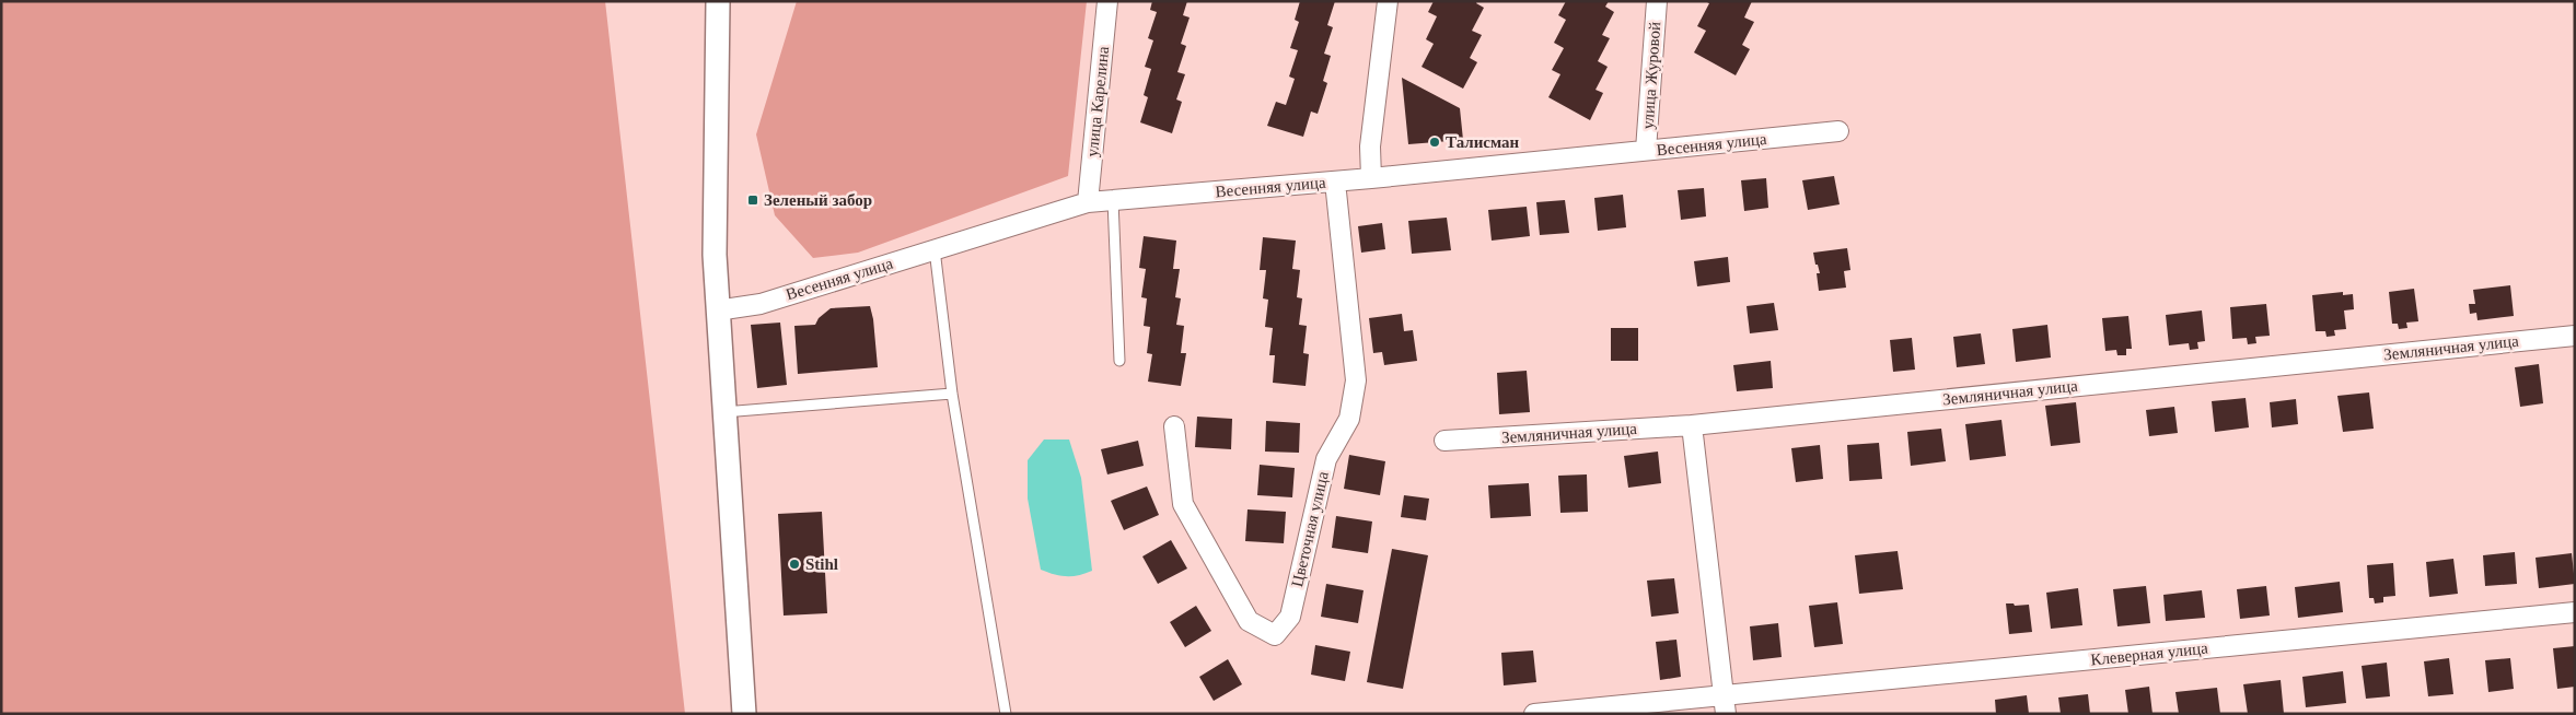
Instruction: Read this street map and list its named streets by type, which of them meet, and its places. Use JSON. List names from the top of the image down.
{
  "streets": {
    "street": [
      "улица Журовой",
      "улица Карелина",
      "Весенняя улица",
      "Земляничная улица",
      "Цветочная улица",
      "Клеверная улица"
    ]
  },
  "crossings": [
    ["улица Журовой", "Весенняя улица"],
    ["улица Карелина", "Весенняя улица"],
    ["Весенняя улица", "Цветочная улица"]
  ],
  "places": {
    "other": ["Талисман", "Stihl"],
    "transit": ["Зеленый забор"]
  }
}
